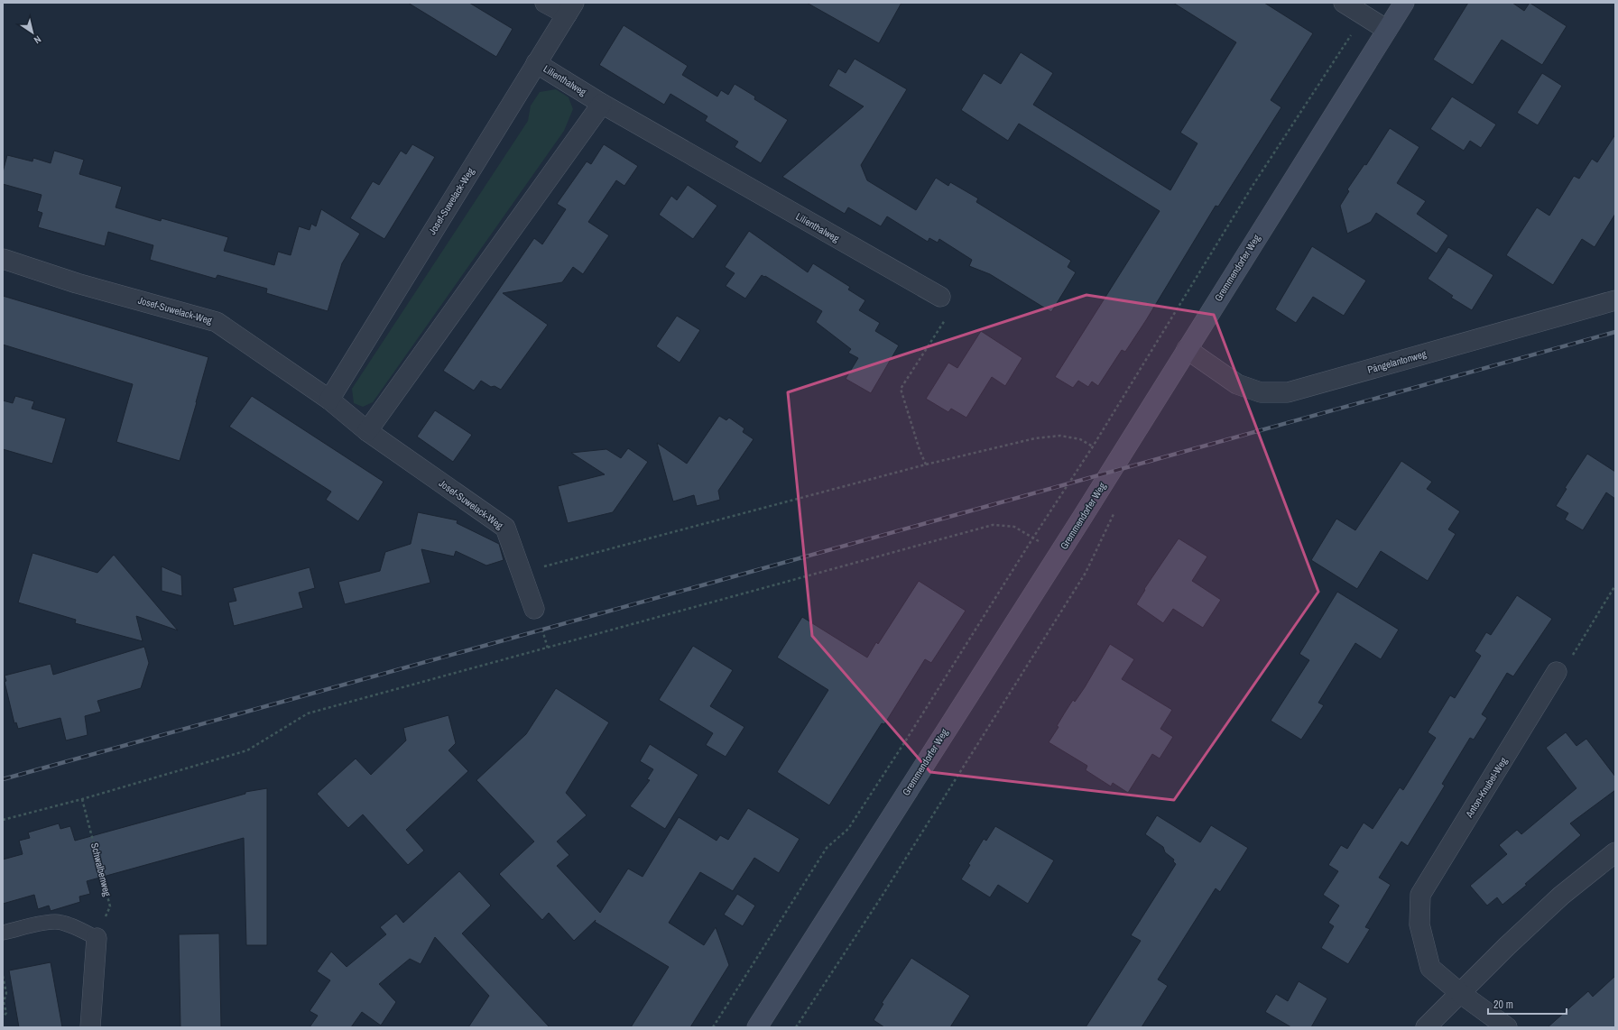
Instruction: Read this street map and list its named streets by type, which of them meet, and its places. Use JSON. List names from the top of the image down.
{
  "streets": {
    "street": [
      "Lilienthalweg",
      "Josef-Suwelack-Weg",
      "Gremmendorfer Weg",
      "Pängelantonweg",
      "Anton-Knubel-Weg"
    ],
    "path": ["Schwalbenweg"]
  },
  "crossings": [
    ["Lilienthalweg", "Josef-Suwelack-Weg"],
    ["Gremmendorfer Weg", "Pängelantonweg"]
  ],
  "scale_bar": "20 m",
  "north": "bottom right"
}
